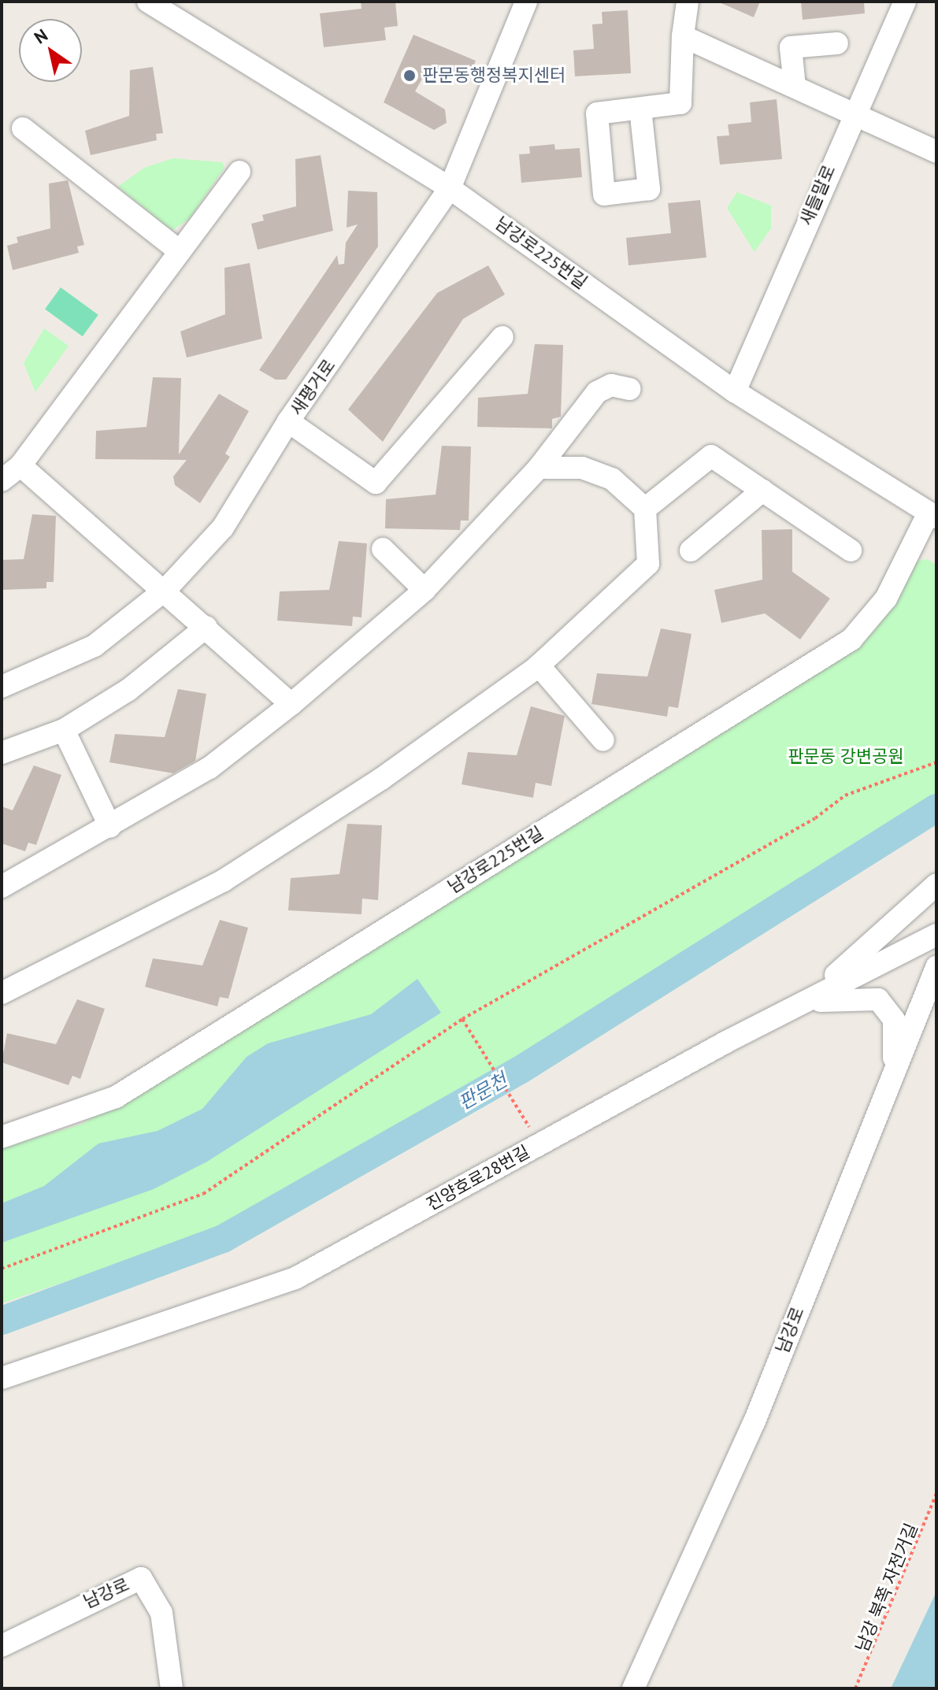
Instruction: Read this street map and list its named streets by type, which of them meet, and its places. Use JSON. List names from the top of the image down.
{
  "streets": {
    "street": [
      "새들말로",
      "남강로225번길",
      "새평거로",
      "진양호로28번길",
      "남강로"
    ],
    "path": ["남강 북쪽 자전거길"]
  },
  "crossings": [
    ["새들말로", "남강로225번길"],
    ["남강로225번길", "새평거로"]
  ],
  "water": ["판문천"],
  "parks": ["판문동 강변공원"],
  "places": ["판문동행정복지센터"],
  "north": "top left"
}
